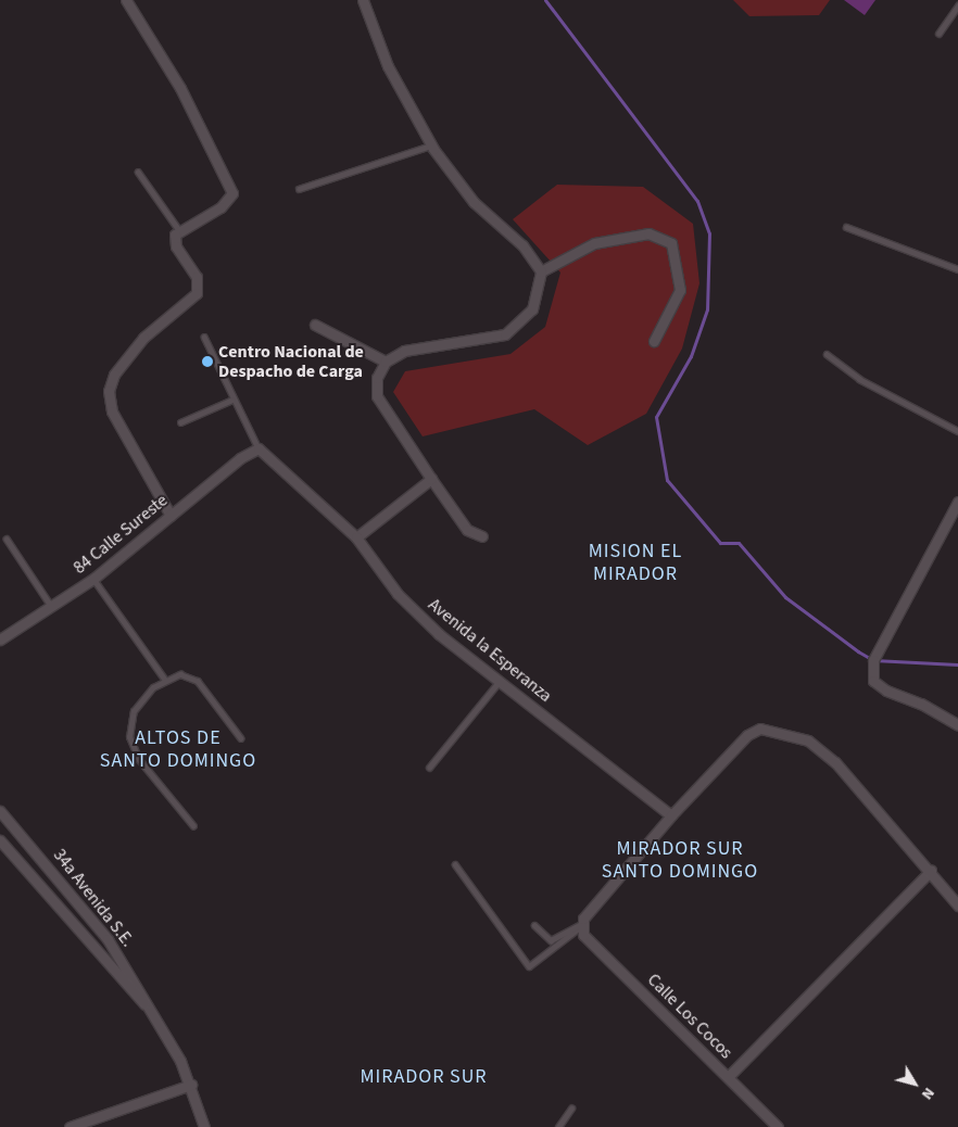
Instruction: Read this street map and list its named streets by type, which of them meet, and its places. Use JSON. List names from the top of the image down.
{
  "streets": {
    "street": [
      "84 Calle Sureste",
      "Avenida la Esperanza",
      "34a Avenida S.E.",
      "Calle Los Cocos"
    ]
  },
  "crossings": [
    ["84 Calle Sureste", "Avenida la Esperanza"]
  ],
  "districts": [
    "MISION EL MIRADOR",
    "ALTOS DE SANTO DOMINGO",
    "MIRADOR SUR SANTO DOMINGO",
    "MIRADOR SUR"
  ],
  "places": ["Centro Nacional de Despacho de Carga"],
  "north": "bottom right"
}
